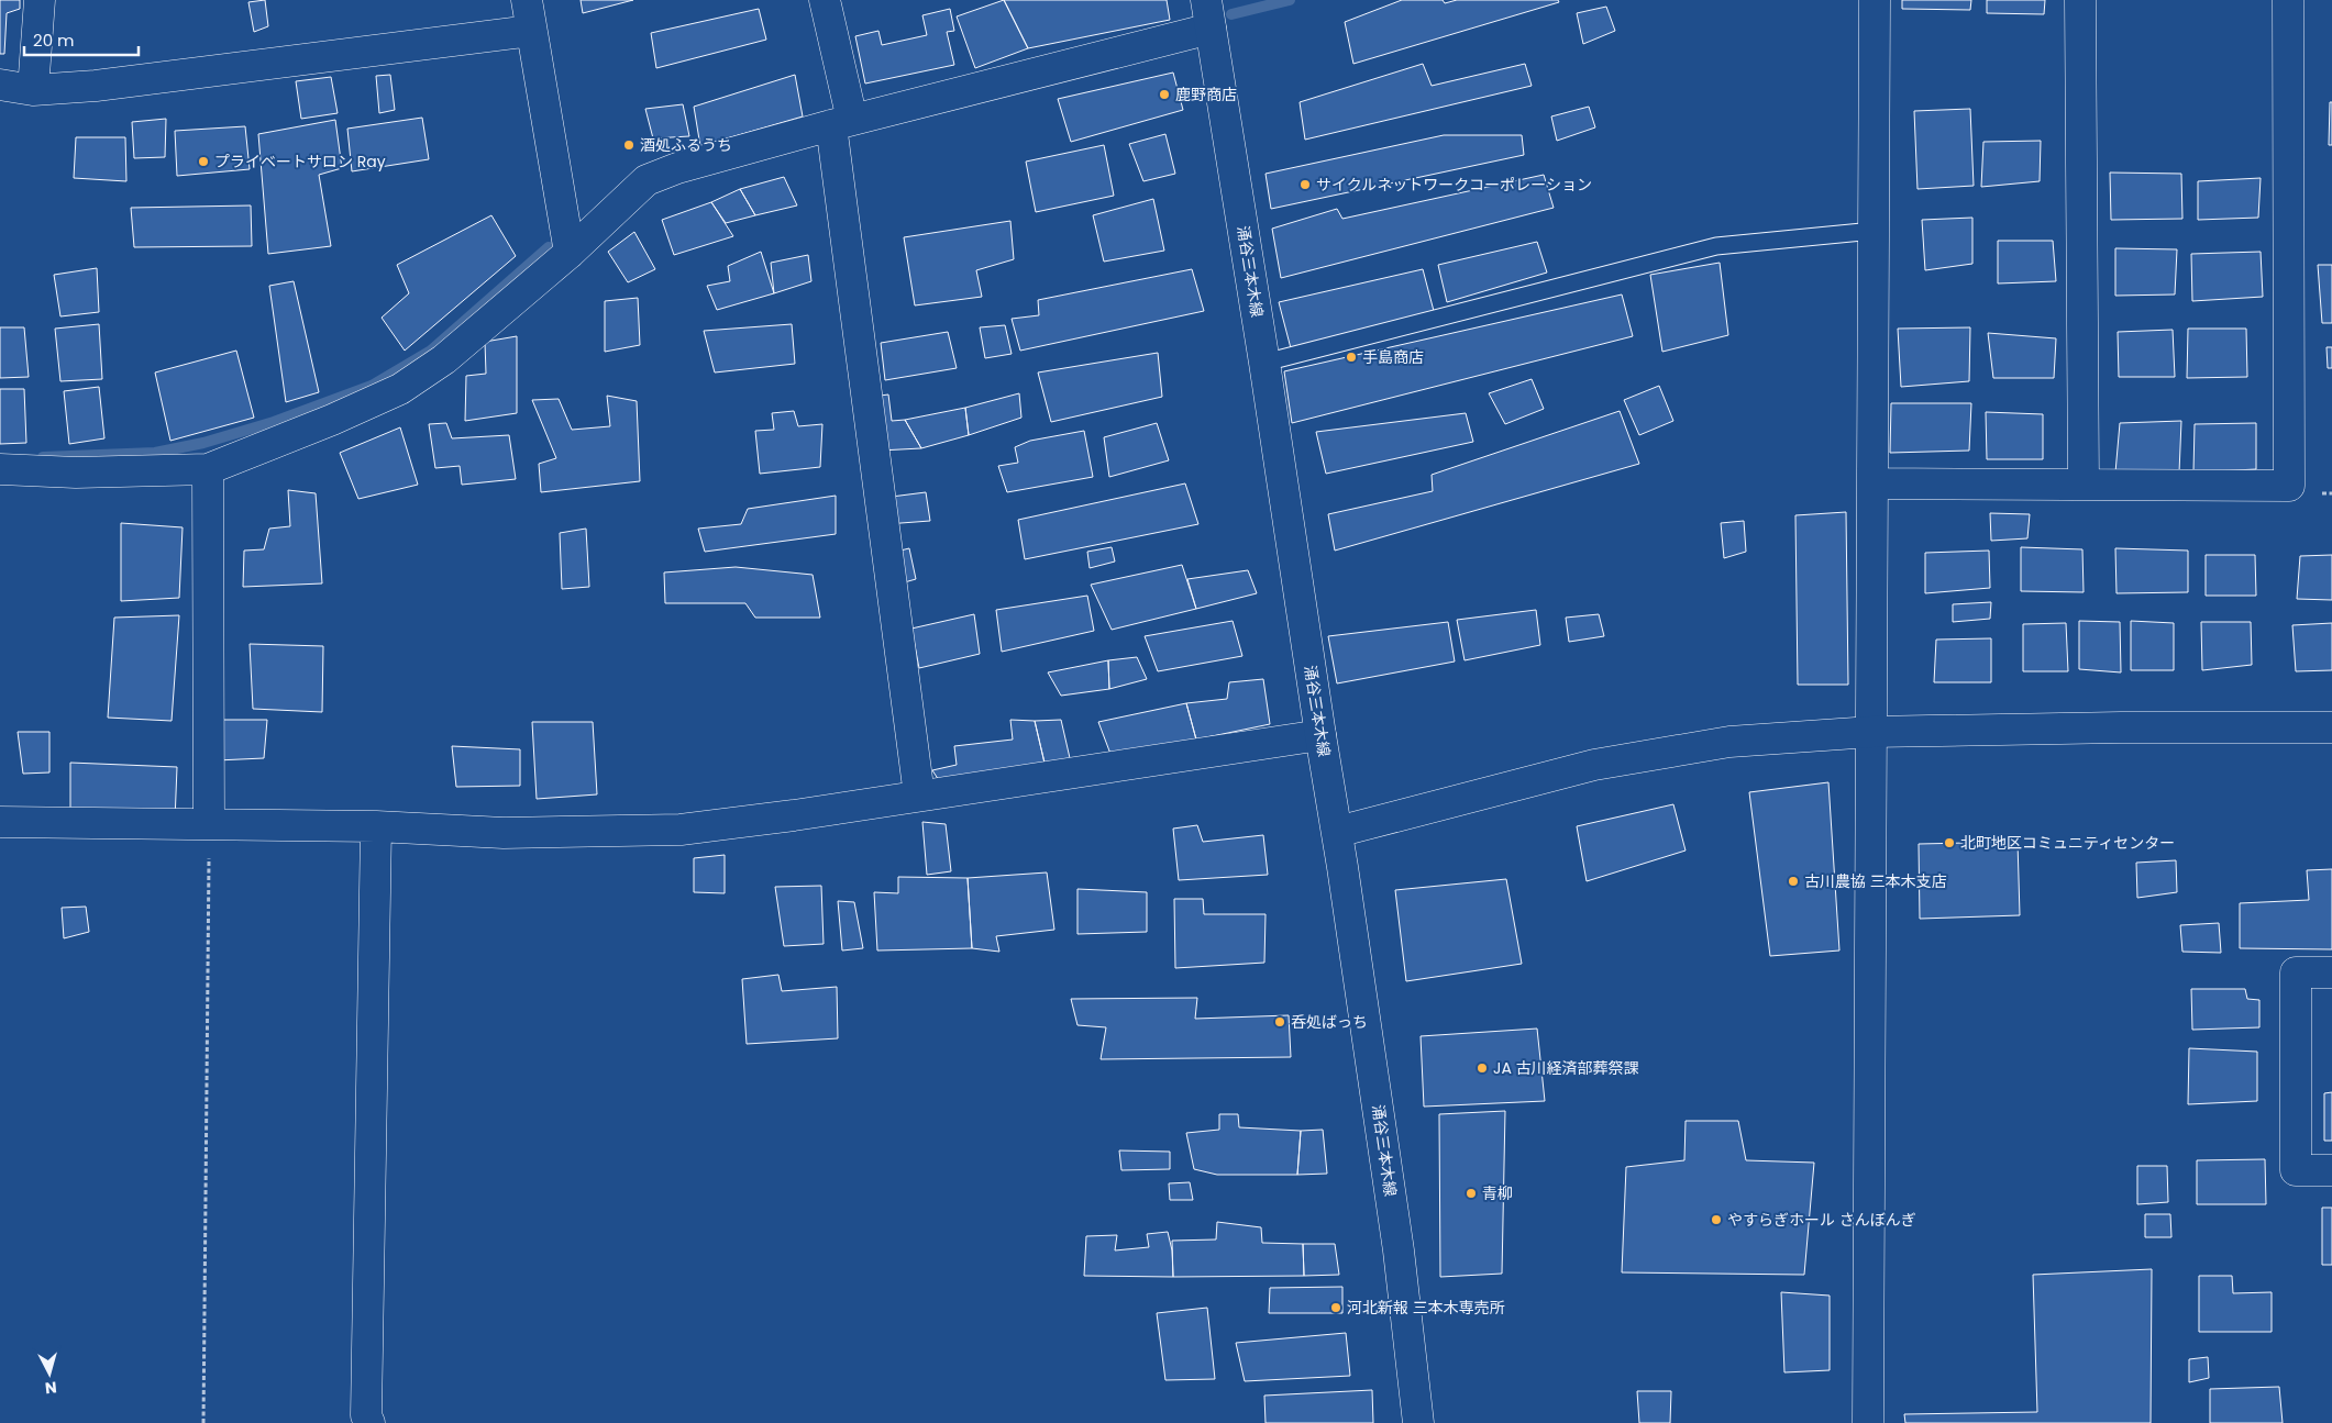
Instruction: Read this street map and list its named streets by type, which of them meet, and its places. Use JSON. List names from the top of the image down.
{
  "streets": {
    "street": ["涌谷三本木線"]
  },
  "places": [
    "鹿野商店",
    "酒処ふるうち",
    "プライベートサロン Ray",
    "サイクルネットワークコーポレーション",
    "手島商店",
    "北町地区コミュニティセンター",
    "古川農協 三本木支店",
    "呑処ばっち",
    "JA 古川経済部葬祭課",
    "青柳",
    "やすらぎホール さんぼんぎ",
    "河北新報 三本木専売所"
  ],
  "scale_bar": "20 m",
  "north": "bottom"
}
